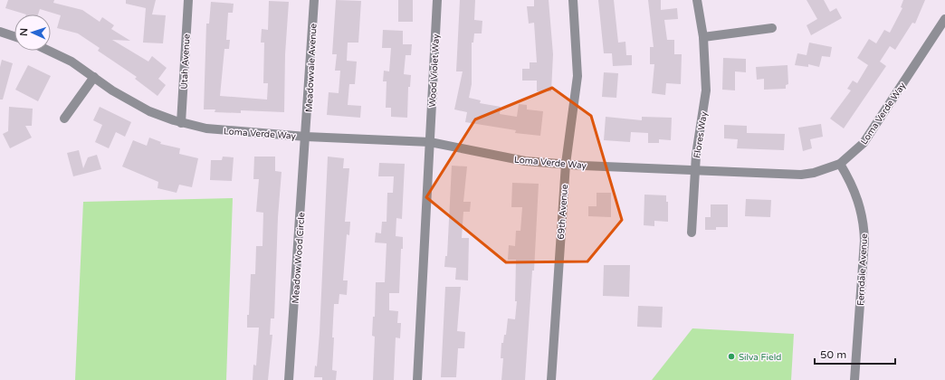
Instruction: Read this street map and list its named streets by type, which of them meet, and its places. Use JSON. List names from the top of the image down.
{
  "streets": {
    "street": [
      "Utah Avenue",
      "Meadowvale Avenue",
      "Wood Violet Way",
      "Loma Verde Way",
      "Flores Way",
      "69th Avenue",
      "Meadow Wood Circle",
      "Ferndale Avenue"
    ]
  },
  "crossings": [
    ["Utah Avenue", "Loma Verde Way"],
    ["Meadowvale Avenue", "Loma Verde Way"],
    ["Meadowvale Avenue", "Meadow Wood Circle"],
    ["Wood Violet Way", "Loma Verde Way"],
    ["Loma Verde Way", "Flores Way"],
    ["Loma Verde Way", "69th Avenue"],
    ["Loma Verde Way", "Meadow Wood Circle"],
    ["Loma Verde Way", "Ferndale Avenue"]
  ],
  "places": ["Silva Field"],
  "scale_bar": "50 m",
  "north": "left"
}
